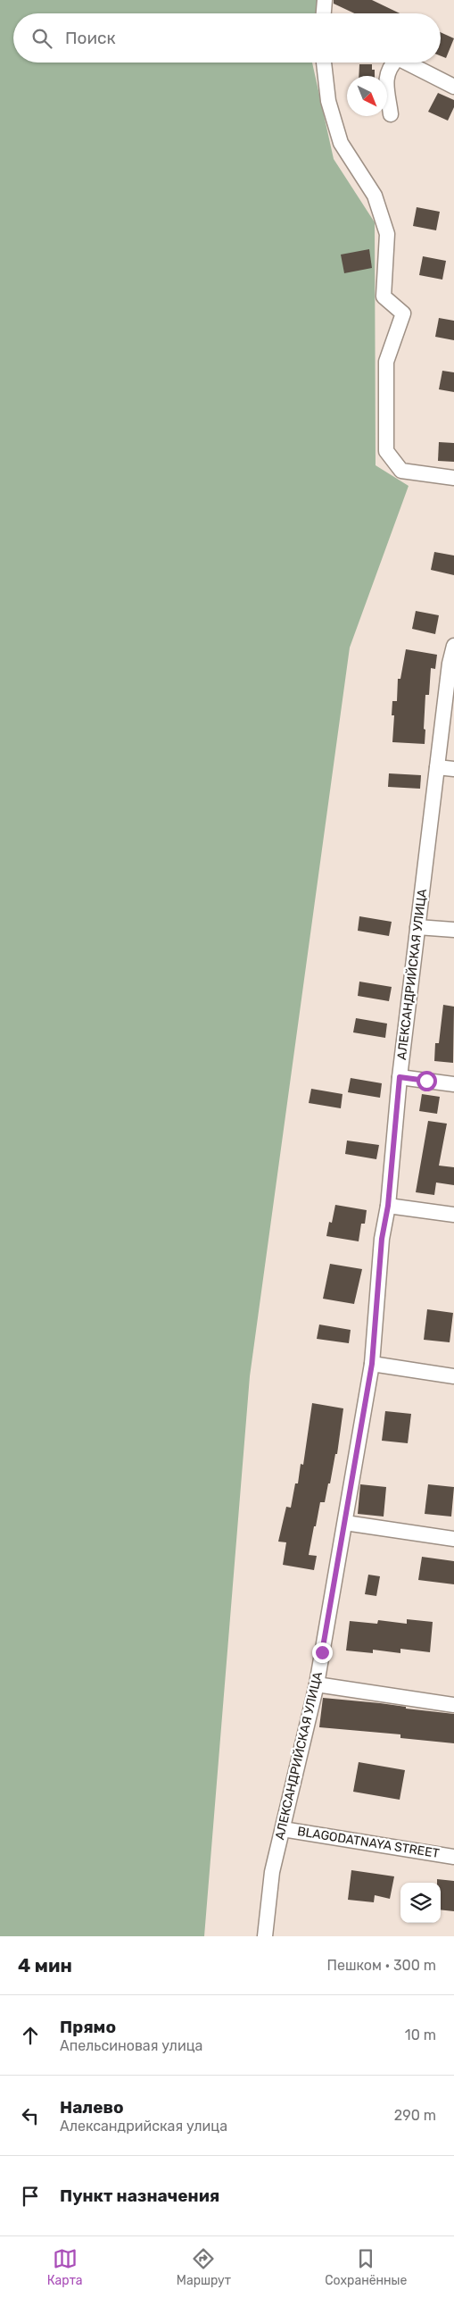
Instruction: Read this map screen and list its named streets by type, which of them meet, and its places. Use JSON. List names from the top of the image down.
{
  "streets": {
    "street": ["АЛЕКСАНДРИЙСКАЯ УЛИЦА", "BLAGODATNAYA STREET"]
  },
  "crossings": [
    ["АЛЕКСАНДРИЙСКАЯ УЛИЦА", "BLAGODATNAYA STREET"]
  ],
  "north": "bottom right",
  "page": {
    "search": "Поиск",
    "heading": ["4 мин", "Пешком · 300 m"],
    "list": [
      ["Прямо", "Апельсиновая улица", "10 m"],
      ["Налево", "Александрийская улица", "290 m"],
      "Пункт назначения"
    ],
    "nav": ["Карта", "Маршрут", "Сохранённые"]
  }
}
